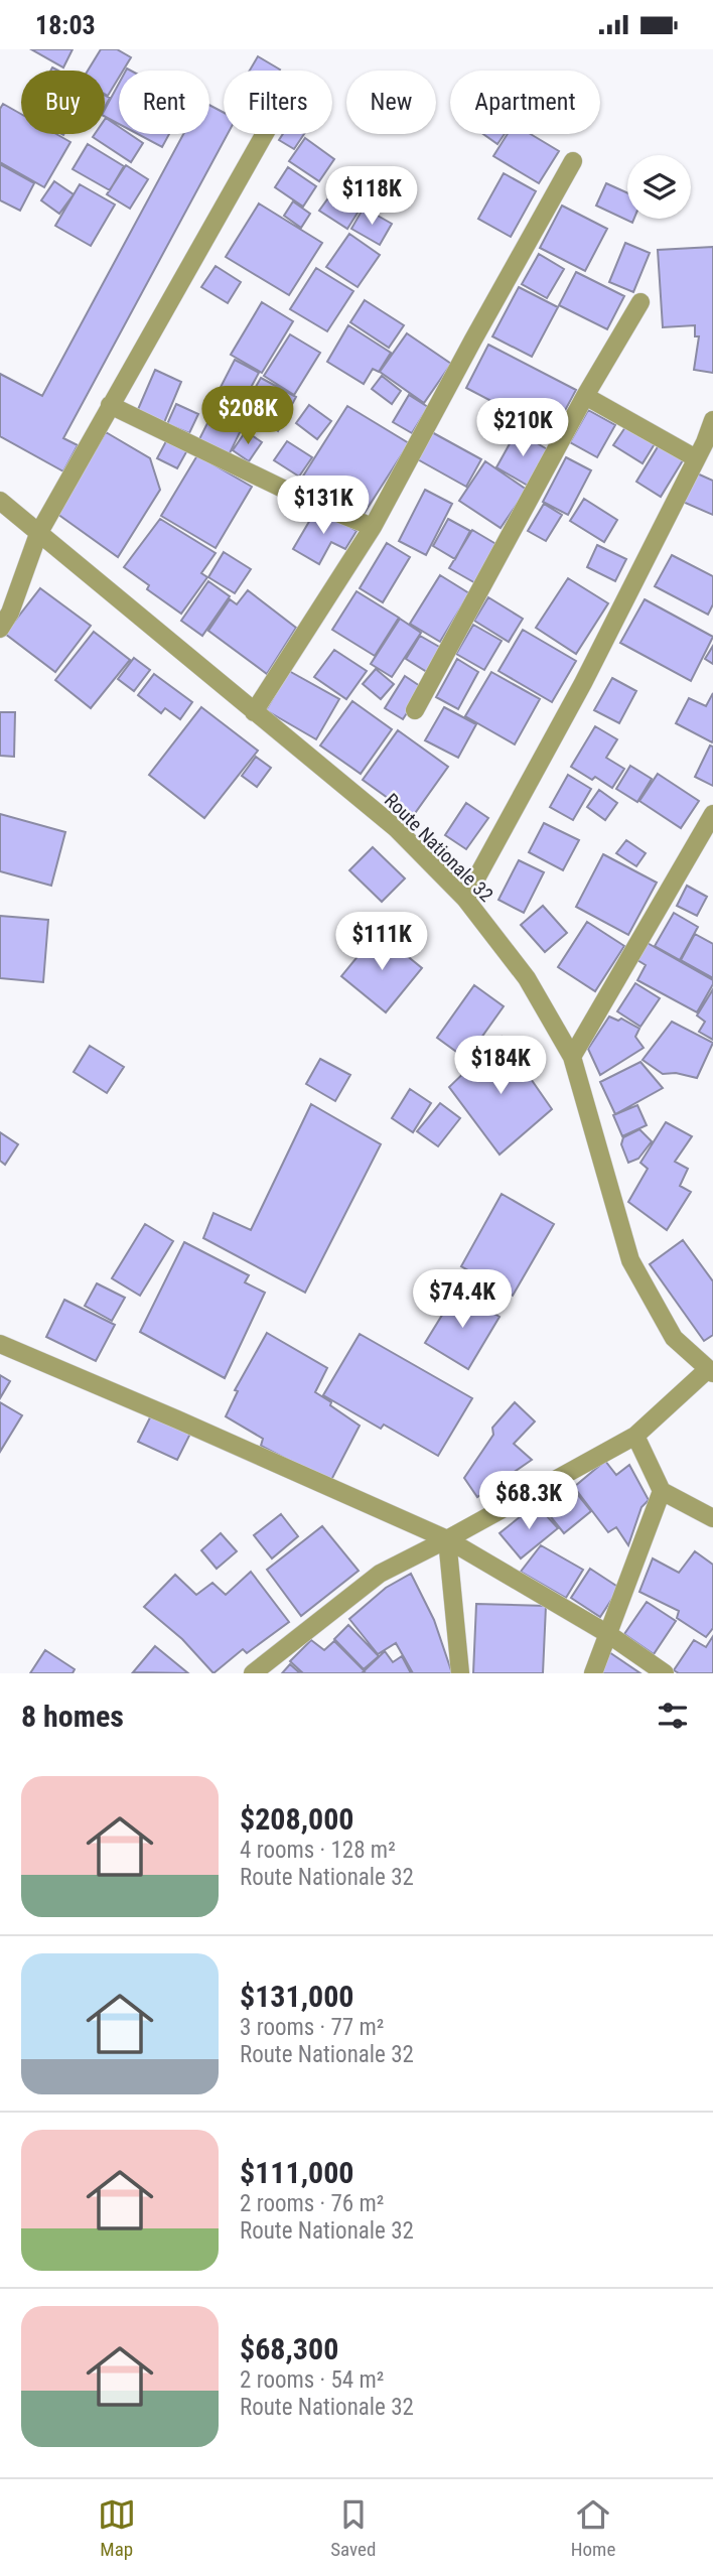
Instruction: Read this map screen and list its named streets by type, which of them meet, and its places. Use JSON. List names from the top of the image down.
{
  "streets": {
    "street": ["Route Nationale 32"]
  },
  "page": {
    "status": "18:03",
    "chip": [
      "Buy",
      "Rent",
      "Filters",
      "New",
      "Apartment"
    ],
    "price": [
      "$118K",
      "$208K",
      "$210K",
      "$131K",
      "$111K",
      "$184K",
      "$74.4K",
      "$68.3K"
    ],
    "heading": "8 homes",
    "list": [
      {
        "name": "$208,000",
        "note": "4 rooms · 128 m² · Route Nationale 32"
      },
      {
        "name": "$131,000",
        "note": "3 rooms · 77 m² · Route Nationale 32"
      },
      {
        "name": "$111,000",
        "note": "2 rooms · 76 m² · Route Nationale 32"
      },
      {
        "name": "$68,300",
        "note": "2 rooms · 54 m² · Route Nationale 32"
      }
    ],
    "tabs": ["Map", "Saved", "Home"]
  }
}
